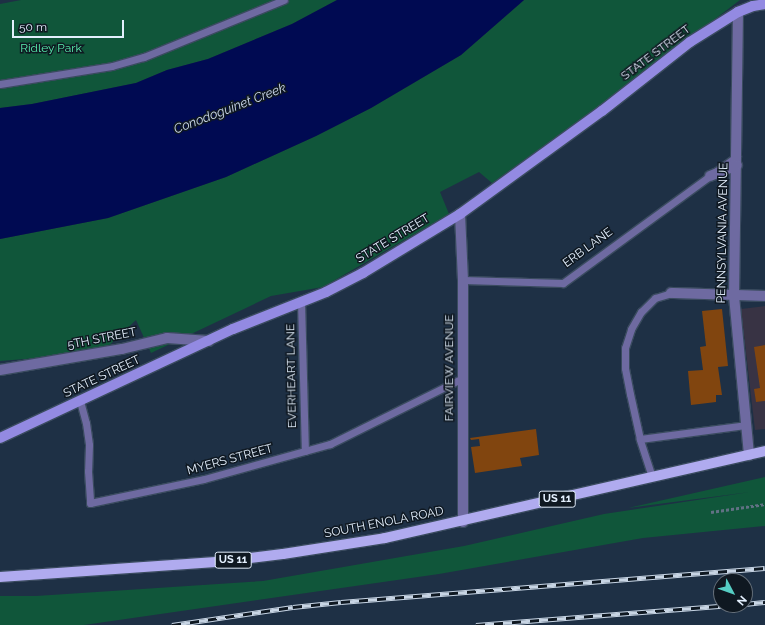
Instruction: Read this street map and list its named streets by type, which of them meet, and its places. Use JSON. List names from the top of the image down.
{
  "streets": {
    "main road": ["STATE STREET", "US 11", "SOUTH ENOLA ROAD"],
    "street": [
      "PENNSYLVANIA AVENUE",
      "ERB LANE",
      "5TH STREET",
      "FAIRVIEW AVENUE"
    ],
    "lane": ["EVERHEART LANE", "MYERS STREET"]
  },
  "crossings": [
    ["STATE STREET", "PENNSYLVANIA AVENUE"],
    ["STATE STREET", "5TH STREET"],
    ["STATE STREET", "FAIRVIEW AVENUE"],
    ["STATE STREET", "EVERHEART LANE"],
    ["STATE STREET", "MYERS STREET"],
    ["PENNSYLVANIA AVENUE", "ERB LANE"],
    ["PENNSYLVANIA AVENUE", "SOUTH ENOLA ROAD"],
    ["ERB LANE", "FAIRVIEW AVENUE"],
    ["FAIRVIEW AVENUE", "MYERS STREET"],
    ["FAIRVIEW AVENUE", "SOUTH ENOLA ROAD"],
    ["EVERHEART LANE", "MYERS STREET"]
  ],
  "water": ["Conodoguinet Creek"],
  "parks": ["Ridley Park"],
  "scale_bar": "50 m",
  "north": "bottom right"
}
